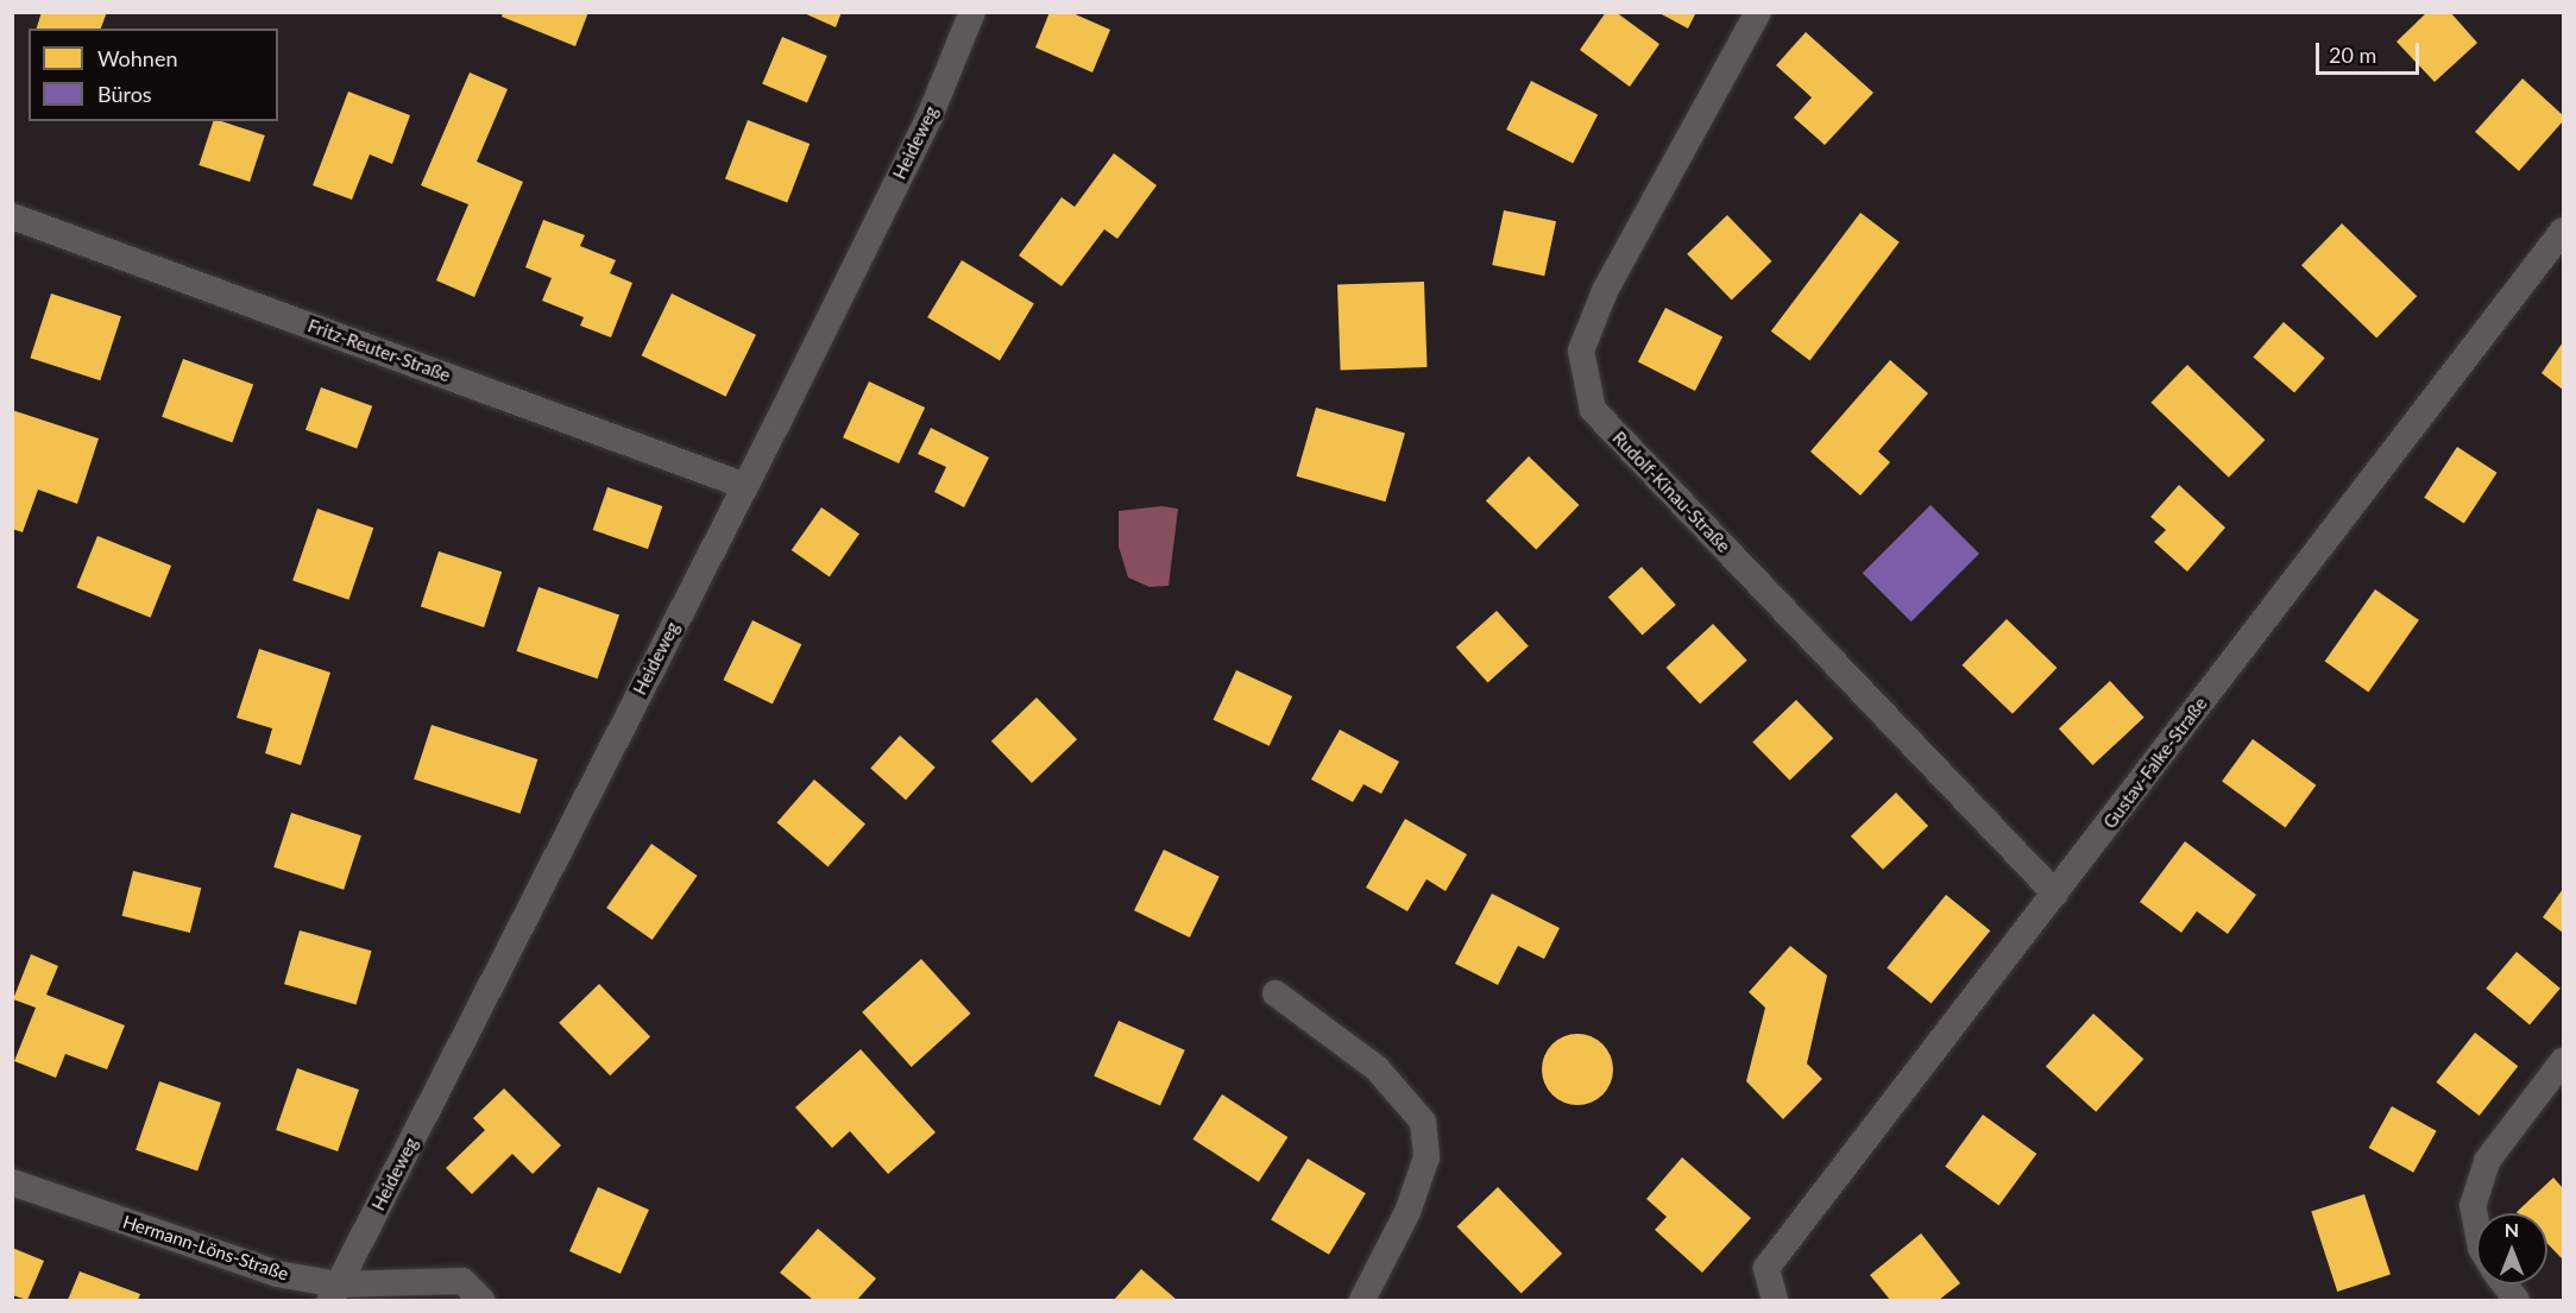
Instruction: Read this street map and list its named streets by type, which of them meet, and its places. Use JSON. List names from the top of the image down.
{
  "streets": {
    "street": [
      "Heideweg",
      "Fritz-Reuter-Straße",
      "Rudolf-Kinau-Straße",
      "Gustav-Falke-Straße",
      "Hermann-Löns-Straße"
    ]
  },
  "crossings": [
    ["Heideweg", "Fritz-Reuter-Straße"],
    ["Heideweg", "Hermann-Löns-Straße"],
    ["Rudolf-Kinau-Straße", "Gustav-Falke-Straße"]
  ],
  "legend": ["Wohnen", "Büros"],
  "scale_bar": "20 m",
  "north": "top"
}
